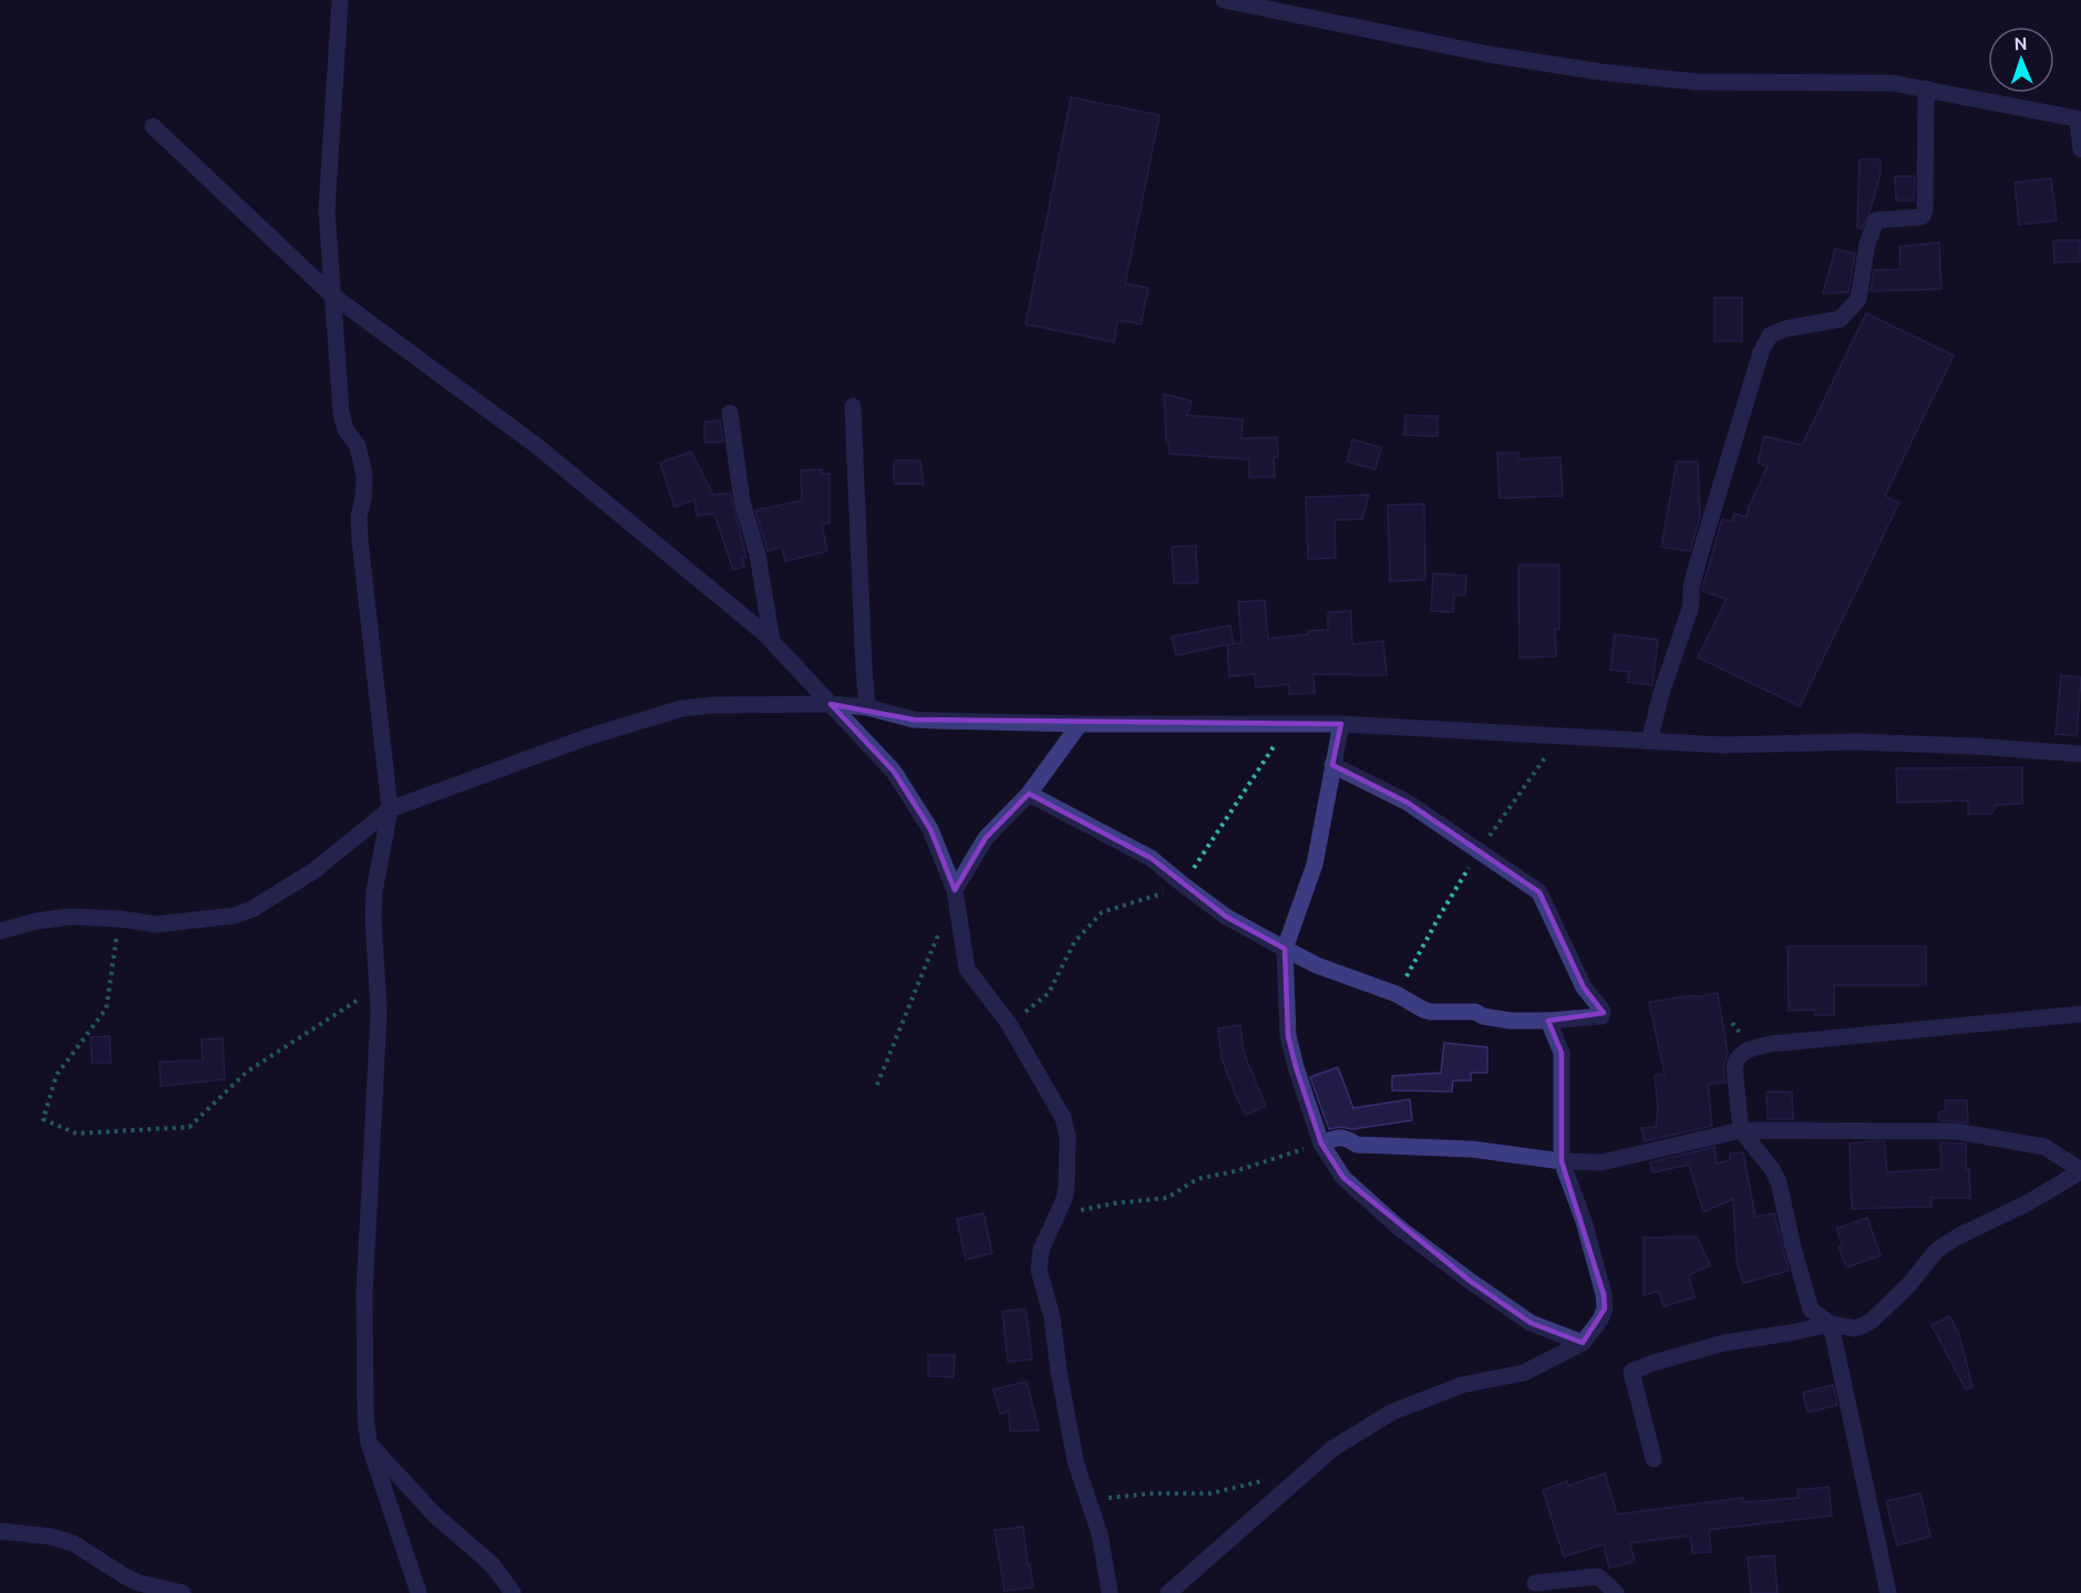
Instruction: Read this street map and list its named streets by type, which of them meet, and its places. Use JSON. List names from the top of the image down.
{
  "north": "top"
}
